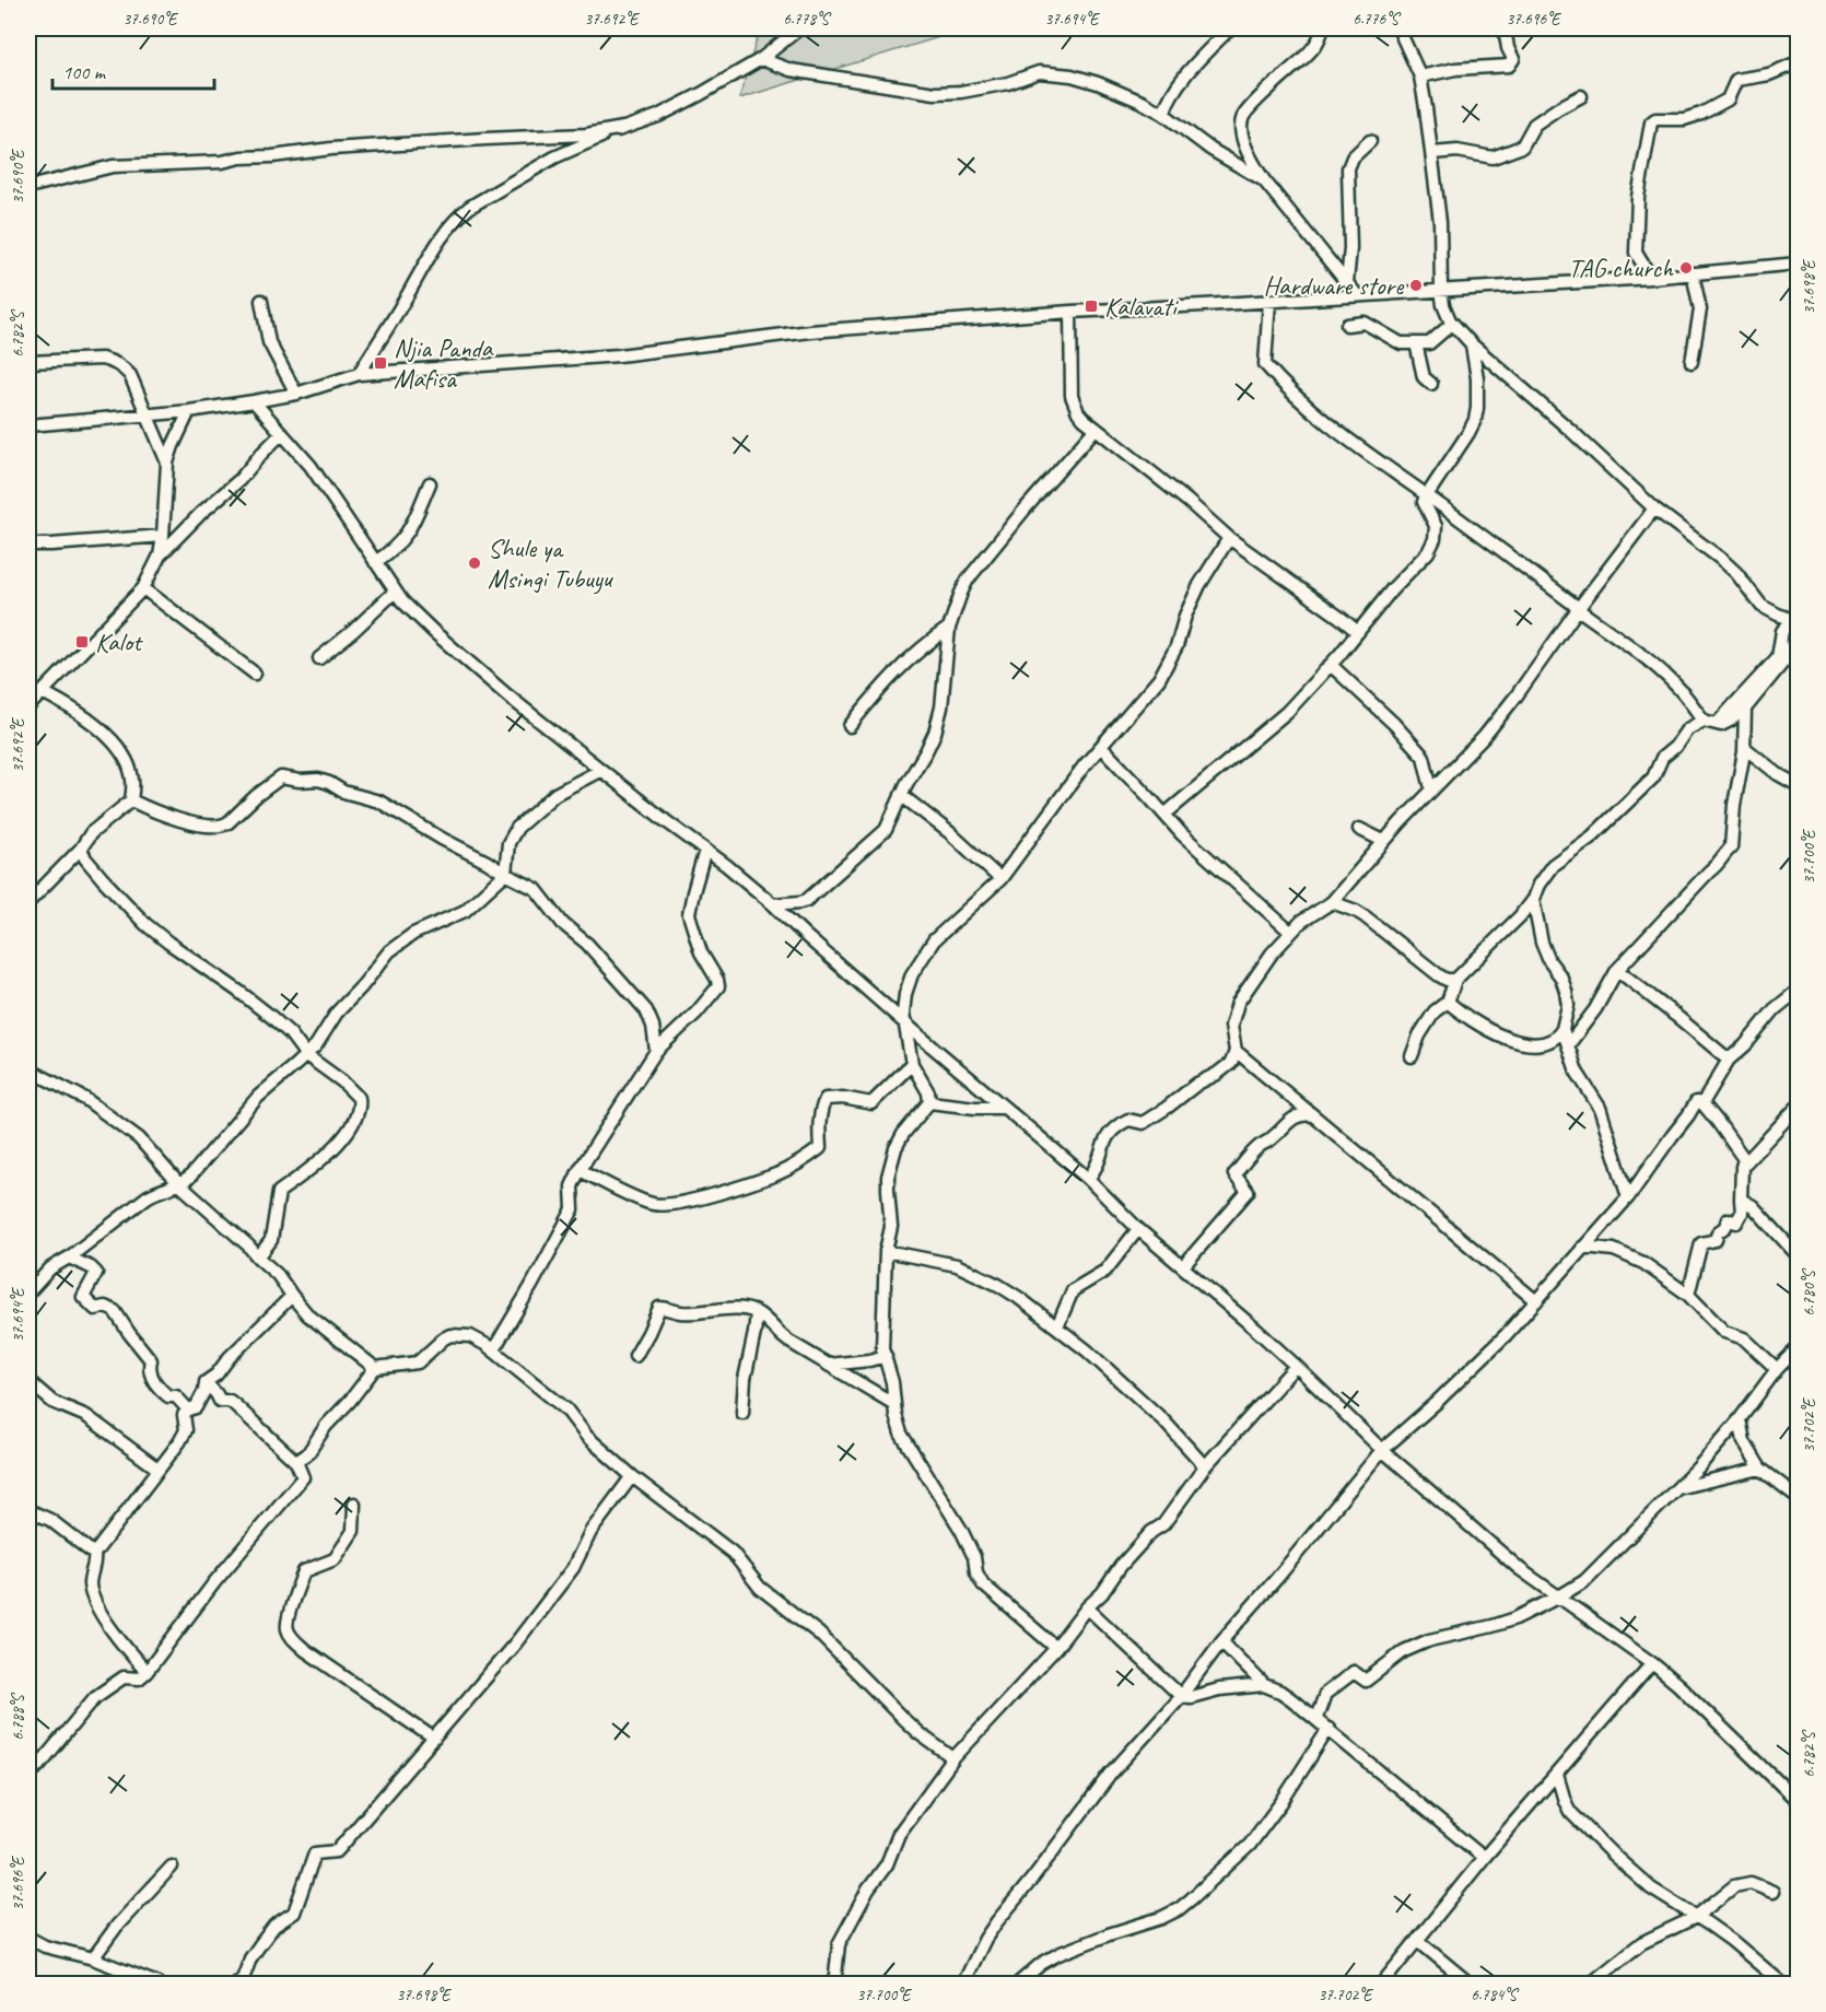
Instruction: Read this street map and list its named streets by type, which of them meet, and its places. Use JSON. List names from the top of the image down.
{
  "places": {
    "other": ["TAG church", "Hardware store", "Shule ya Msingi Tubuyu"],
    "transit": ["Kalavati", "Njia Panda Mafisa", "Kalot"]
  },
  "scale_bar": "100 m",
  "coordinates": [
    "37.690°E",
    "37.692°E",
    "6.778°S",
    "37.694°E",
    "6.776°S",
    "37.696°E",
    "37.698°E",
    "6.782°S",
    "37.700°E",
    "6.780°S",
    "37.702°E",
    "6.788°S",
    "6.784°S"
  ]
}
